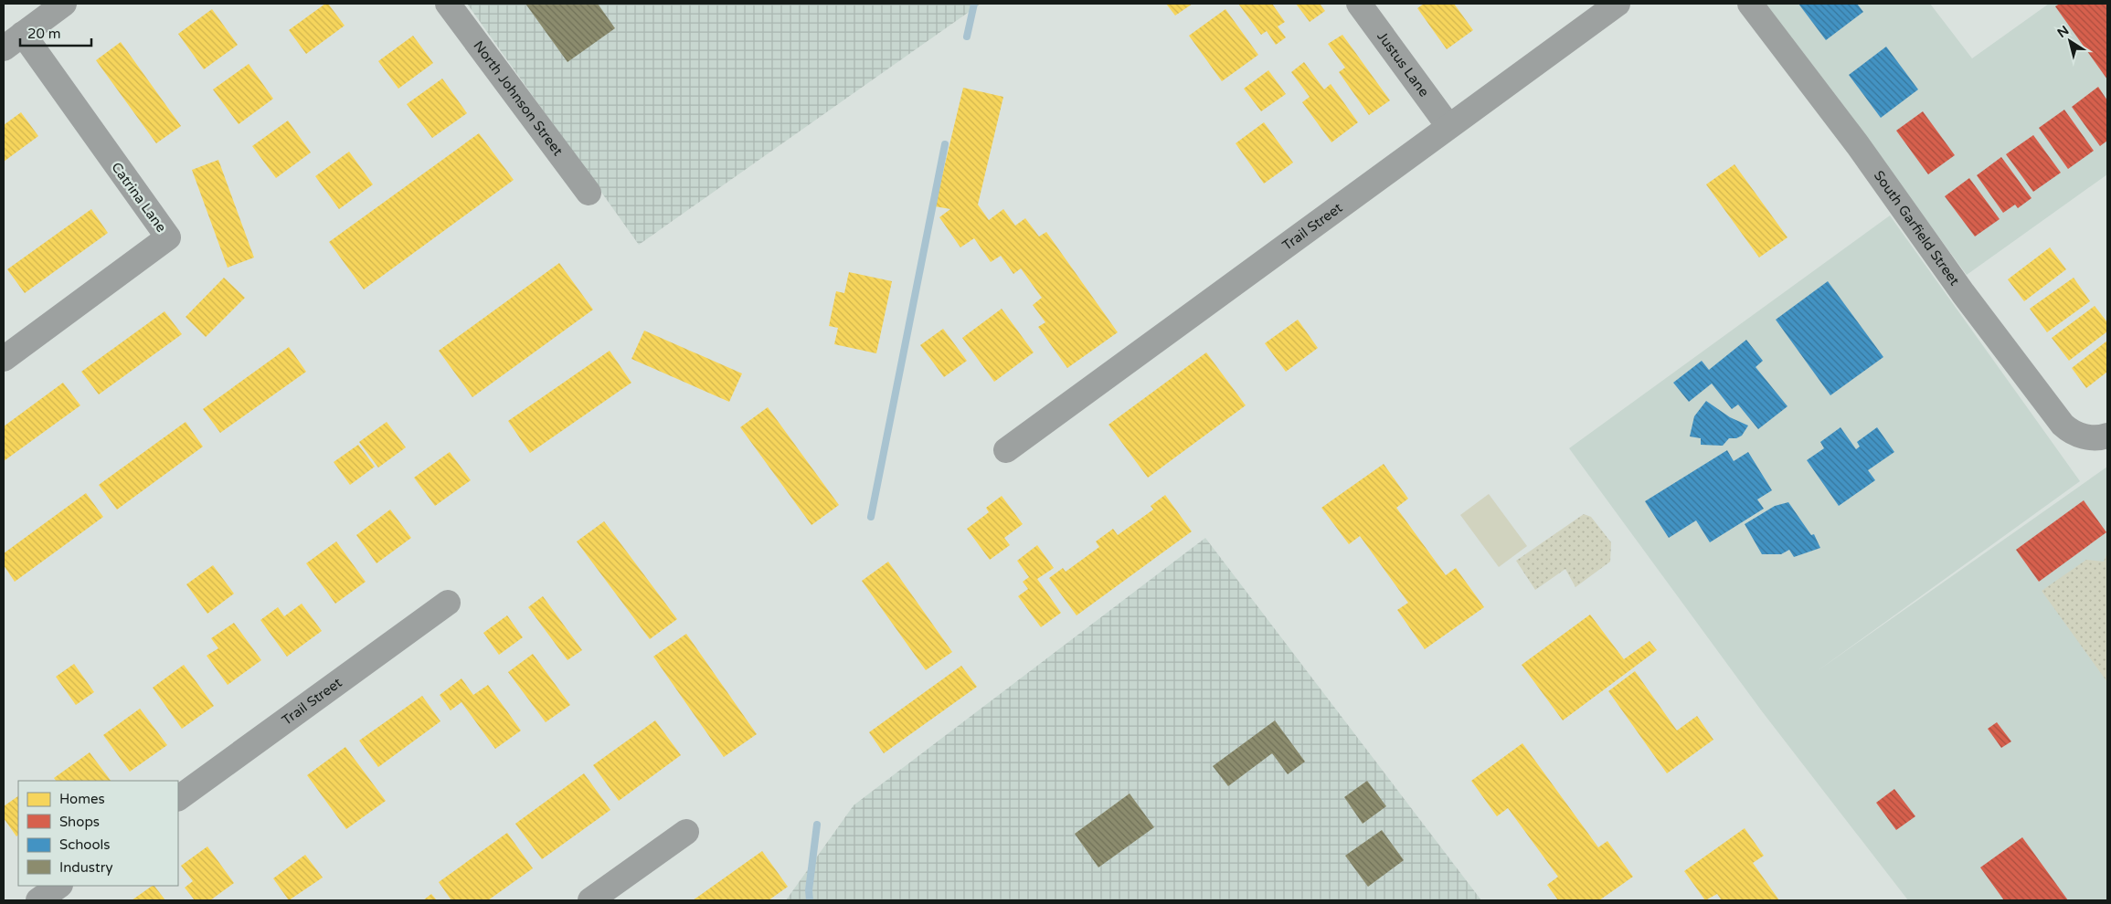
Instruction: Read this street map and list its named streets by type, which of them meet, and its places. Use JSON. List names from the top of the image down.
{
  "streets": {
    "street": [
      "Justus Lane",
      "North Johnson Street",
      "Catrina Lane",
      "Trail Street",
      "South Garfield Street"
    ]
  },
  "crossings": [
    ["Justus Lane", "Trail Street"]
  ],
  "legend": [
    "Homes",
    "Shops",
    "Schools",
    "Industry"
  ],
  "scale_bar": "20 m",
  "north": "top left"
}
